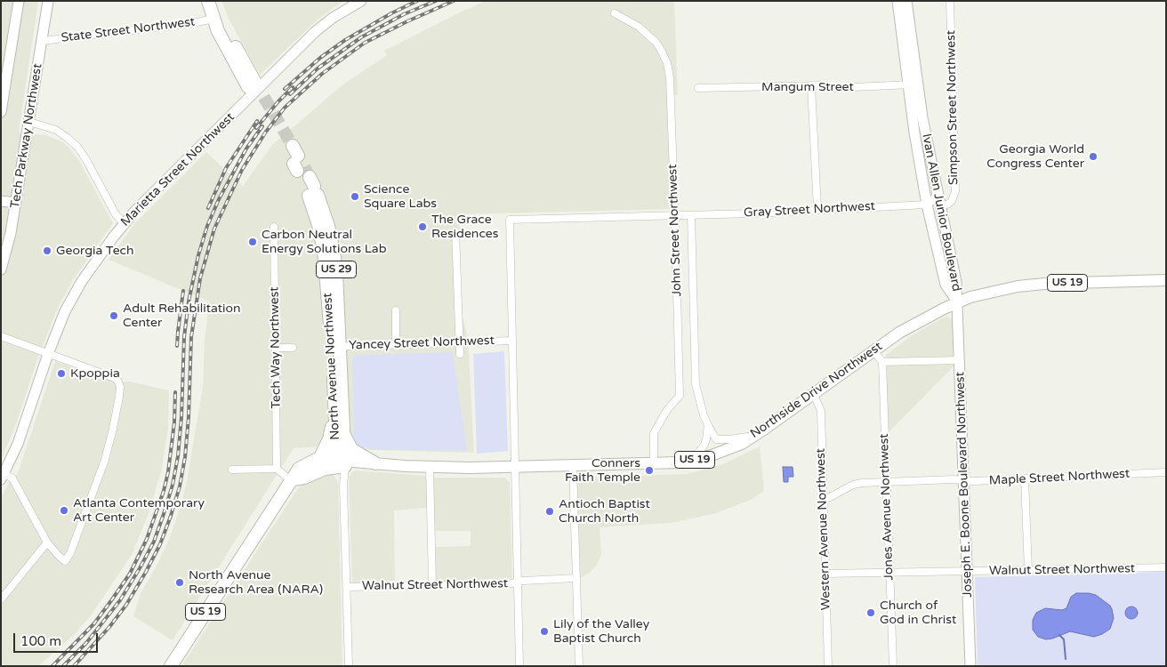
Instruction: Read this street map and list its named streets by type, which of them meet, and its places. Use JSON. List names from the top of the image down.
{
  "streets": {
    "highway": [
      "US 29",
      "US 19",
      "North Avenue Northwest",
      "Northside Drive Northwest"
    ],
    "main road": [
      "Tech Parkway Northwest",
      "Marietta Street Northwest",
      "Ivan Allen Junior Boulevard",
      "Joseph E. Boone Boulevard Northwest"
    ],
    "street": [
      "State Street Northwest",
      "Mangum Street",
      "Simpson Street Northwest",
      "Gray Street Northwest",
      "John Street Northwest",
      "Yancey Street Northwest",
      "Tech Way Northwest",
      "Maple Street Northwest",
      "Jones Avenue Northwest",
      "Western Avenue Northwest",
      "Walnut Street Northwest"
    ]
  },
  "crossings": [
    ["State Street Northwest", "Tech Parkway Northwest"],
    ["Mangum Street", "Ivan Allen Junior Boulevard"],
    ["Simpson Street Northwest", "Ivan Allen Junior Boulevard"],
    ["Gray Street Northwest", "Ivan Allen Junior Boulevard"],
    ["Gray Street Northwest", "John Street Northwest"],
    ["Gray Street Northwest", "Yancey Street Northwest"],
    ["Ivan Allen Junior Boulevard", "Northside Drive Northwest"],
    ["Ivan Allen Junior Boulevard", "Joseph E. Boone Boulevard Northwest"],
    ["John Street Northwest", "Northside Drive Northwest"],
    ["Yancey Street Northwest", "North Avenue Northwest"],
    ["North Avenue Northwest", "Northside Drive Northwest"],
    ["North Avenue Northwest", "Walnut Street Northwest"],
    ["Northside Drive Northwest", "Joseph E. Boone Boulevard Northwest"],
    ["Northside Drive Northwest", "Western Avenue Northwest"],
    ["Maple Street Northwest", "Joseph E. Boone Boulevard Northwest"],
    ["Maple Street Northwest", "Jones Avenue Northwest"],
    ["Maple Street Northwest", "Western Avenue Northwest"],
    ["Joseph E. Boone Boulevard Northwest", "Walnut Street Northwest"],
    ["Jones Avenue Northwest", "Walnut Street Northwest"],
    ["Western Avenue Northwest", "Walnut Street Northwest"]
  ],
  "places": [
    "Georgia World Congress Center",
    "Science Square Labs",
    "The Grace Residences",
    "Carbon Neutral Energy Solutions Lab",
    "Georgia Tech",
    "Adult Rehabilitation Center",
    "Kpoppia",
    "Conners Faith Temple",
    "Atlanta Contemporary Art Center",
    "Antioch Baptist Church North",
    "North Avenue Research Area (NARA)",
    "Church of God in Christ",
    "Lily of the Valley Baptist Church"
  ],
  "scale_bar": "100 m"
}
